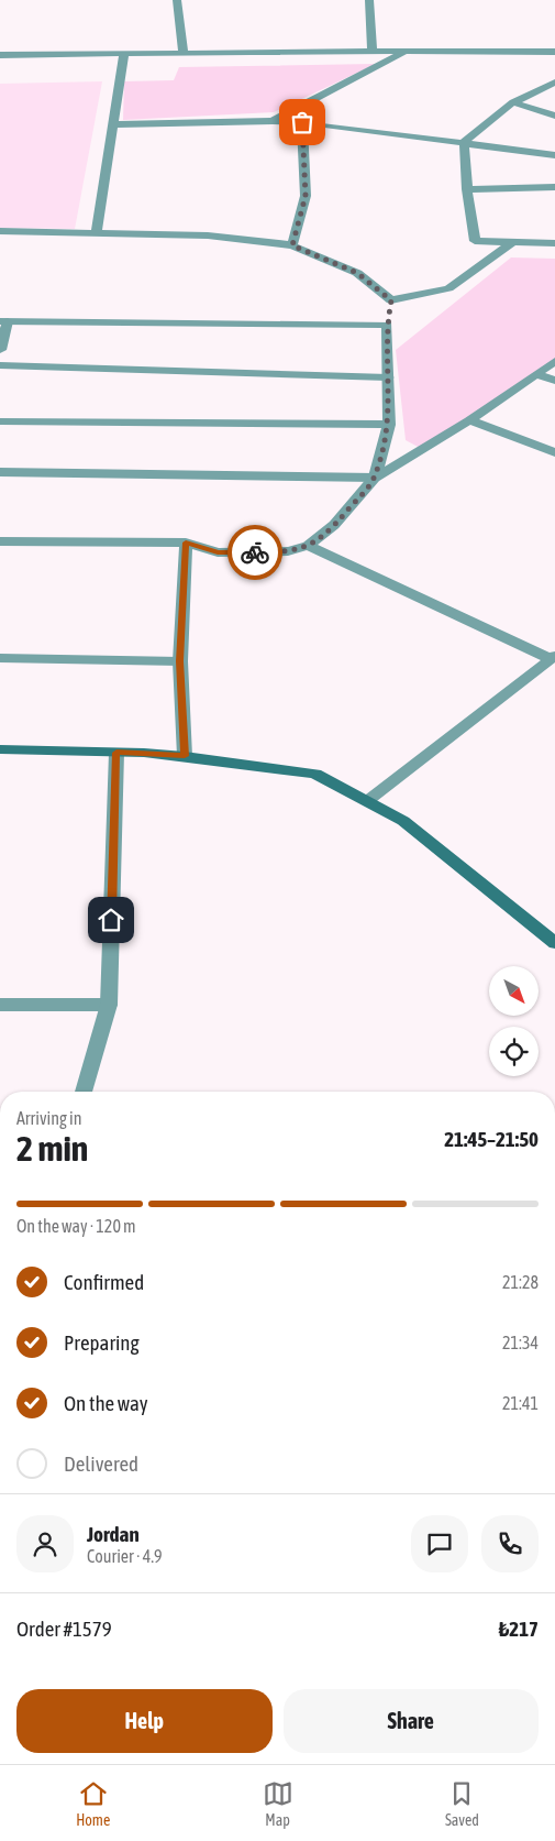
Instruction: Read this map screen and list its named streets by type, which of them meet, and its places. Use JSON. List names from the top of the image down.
{
  "north": "bottom right",
  "page": {
    "heading": ["2 min", "Arriving in", "21:45–21:50"],
    "panel": [
      "Jordan",
      "Courier · 4.9",
      "Order #1579",
      "₺217"
    ],
    "bar": "On the way · 120 m",
    "list": [
      ["Confirmed", "21:28"],
      ["Preparing", "21:34"],
      ["On the way", "21:41"],
      "Delivered"
    ],
    "buttons": ["Help", "Share"],
    "tabs": ["Home", "Map", "Saved"]
  }
}
